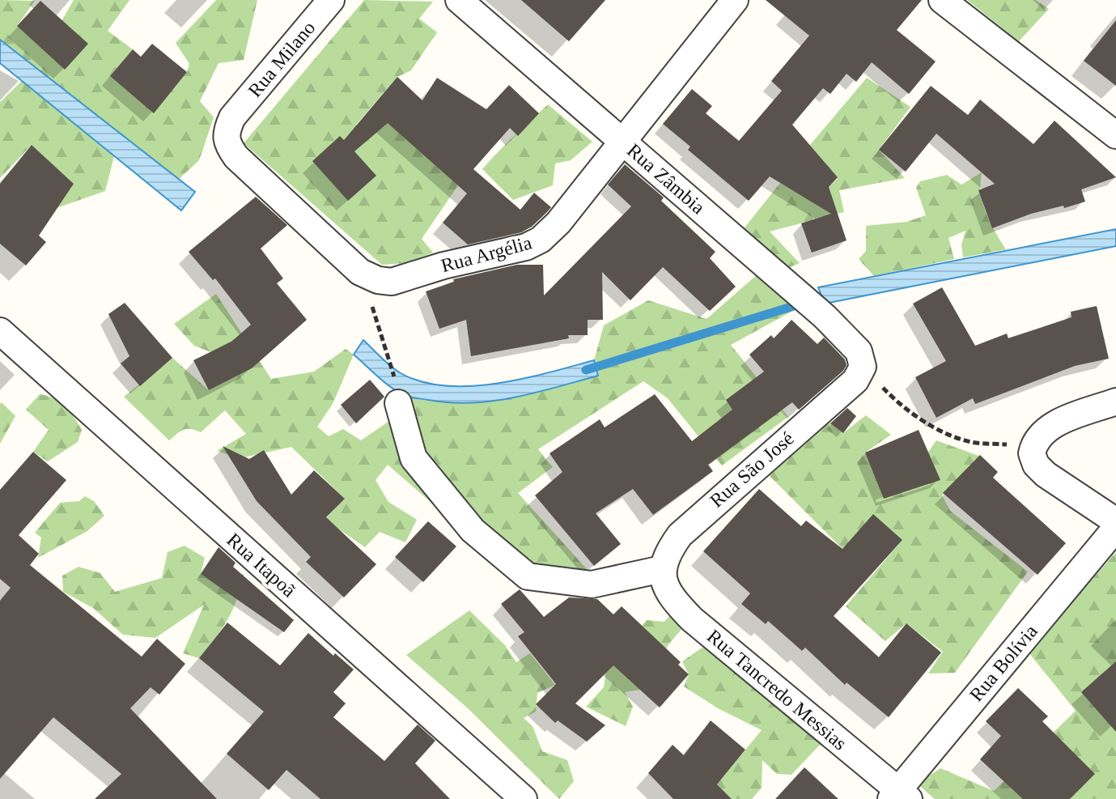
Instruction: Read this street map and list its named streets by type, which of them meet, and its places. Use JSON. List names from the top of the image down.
{
  "streets": {
    "street": [
      "Rua Milano",
      "Rua Zâmbia",
      "Rua Argélia",
      "Rua São José",
      "Rua Itapoã",
      "Rua Bolívia",
      "Rua Tancredo Messias"
    ]
  },
  "crossings": [
    ["Rua Milano", "Rua Argélia"],
    ["Rua Zâmbia", "Rua Argélia"],
    ["Rua Zâmbia", "Rua São José"],
    ["Rua São José", "Rua Tancredo Messias"],
    ["Rua Bolívia", "Rua Tancredo Messias"]
  ]
}
